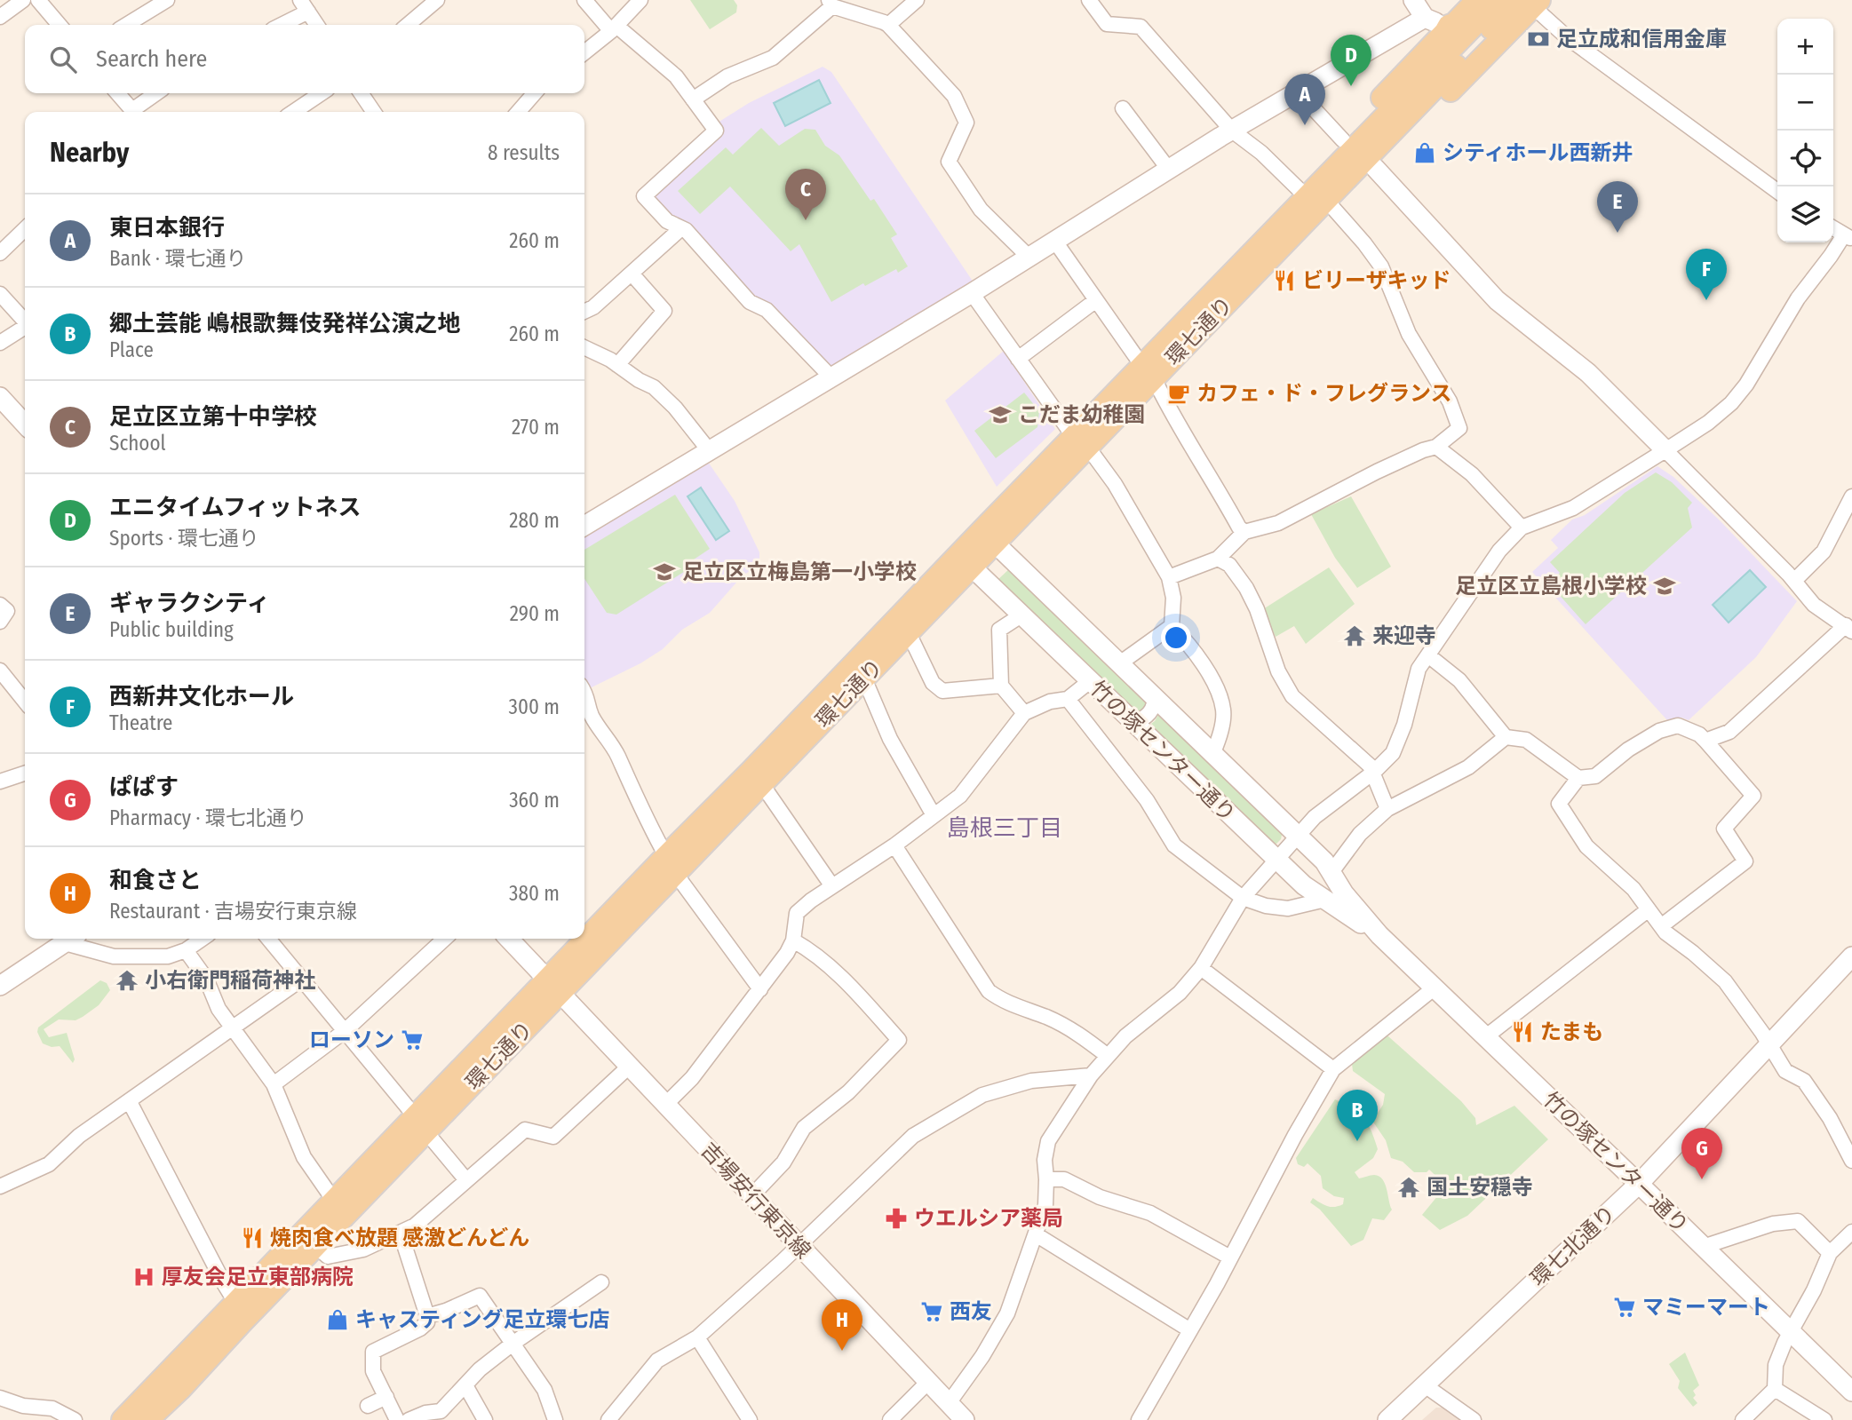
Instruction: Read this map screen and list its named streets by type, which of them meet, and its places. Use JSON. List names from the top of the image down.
{
  "streets": {
    "main road": ["環七通り"],
    "street": ["竹の塚センター通り", "吉場安行東京線", "環七北通り"]
  },
  "crossings": [
    ["環七通り", "竹の塚センター通り"],
    ["環七通り", "吉場安行東京線"],
    ["竹の塚センター通り", "環七北通り"]
  ],
  "districts": ["島根三丁目"],
  "places": {
    "bank": ["足立成和信用金庫"],
    "shop": ["シティホール西新井", "キャスティング足立環七店"],
    "restaurant": ["ビリーザキッド", "たまも", "焼肉食べ放題 感激どんどん"],
    "cafe": ["カフェ・ド・フレグランス"],
    "school or university": ["こだま幼稚園", "足立区立梅島第一小学校", "足立区立島根小学校"],
    "temple": ["来迎寺", "小右衛門稲荷神社", "国土安穏寺"],
    "supermarket": ["ローソン", "マミーマート", "西友"],
    "pharmacy": ["ウエルシア薬局"],
    "hospital": ["厚友会足立東部病院"]
  },
  "page": {
    "map_buttons": ["+", "−"],
    "search": "Search here",
    "pins": [
      "D",
      "A",
      "C",
      "E",
      "F",
      "B",
      "G",
      "H"
    ],
    "heading": ["Nearby", "8 results"],
    "list": [
      {
        "mark": "A",
        "name": "東日本銀行",
        "note": "Bank · 環七通り",
        "value": "260 m"
      },
      {
        "mark": "B",
        "name": "郷土芸能 嶋根歌舞伎発祥公演之地",
        "note": "Place",
        "value": "260 m"
      },
      {
        "mark": "C",
        "name": "足立区立第十中学校",
        "note": "School",
        "value": "270 m"
      },
      {
        "mark": "D",
        "name": "エニタイムフィットネス",
        "note": "Sports · 環七通り",
        "value": "280 m"
      },
      {
        "mark": "E",
        "name": "ギャラクシティ",
        "note": "Public building",
        "value": "290 m"
      },
      {
        "mark": "F",
        "name": "西新井文化ホール",
        "note": "Theatre",
        "value": "300 m"
      },
      {
        "mark": "G",
        "name": "ぱぱす",
        "note": "Pharmacy · 環七北通り",
        "value": "360 m"
      },
      {
        "mark": "H",
        "name": "和食さと",
        "note": "Restaurant · 吉場安行東京線",
        "value": "380 m"
      }
    ]
  }
}
